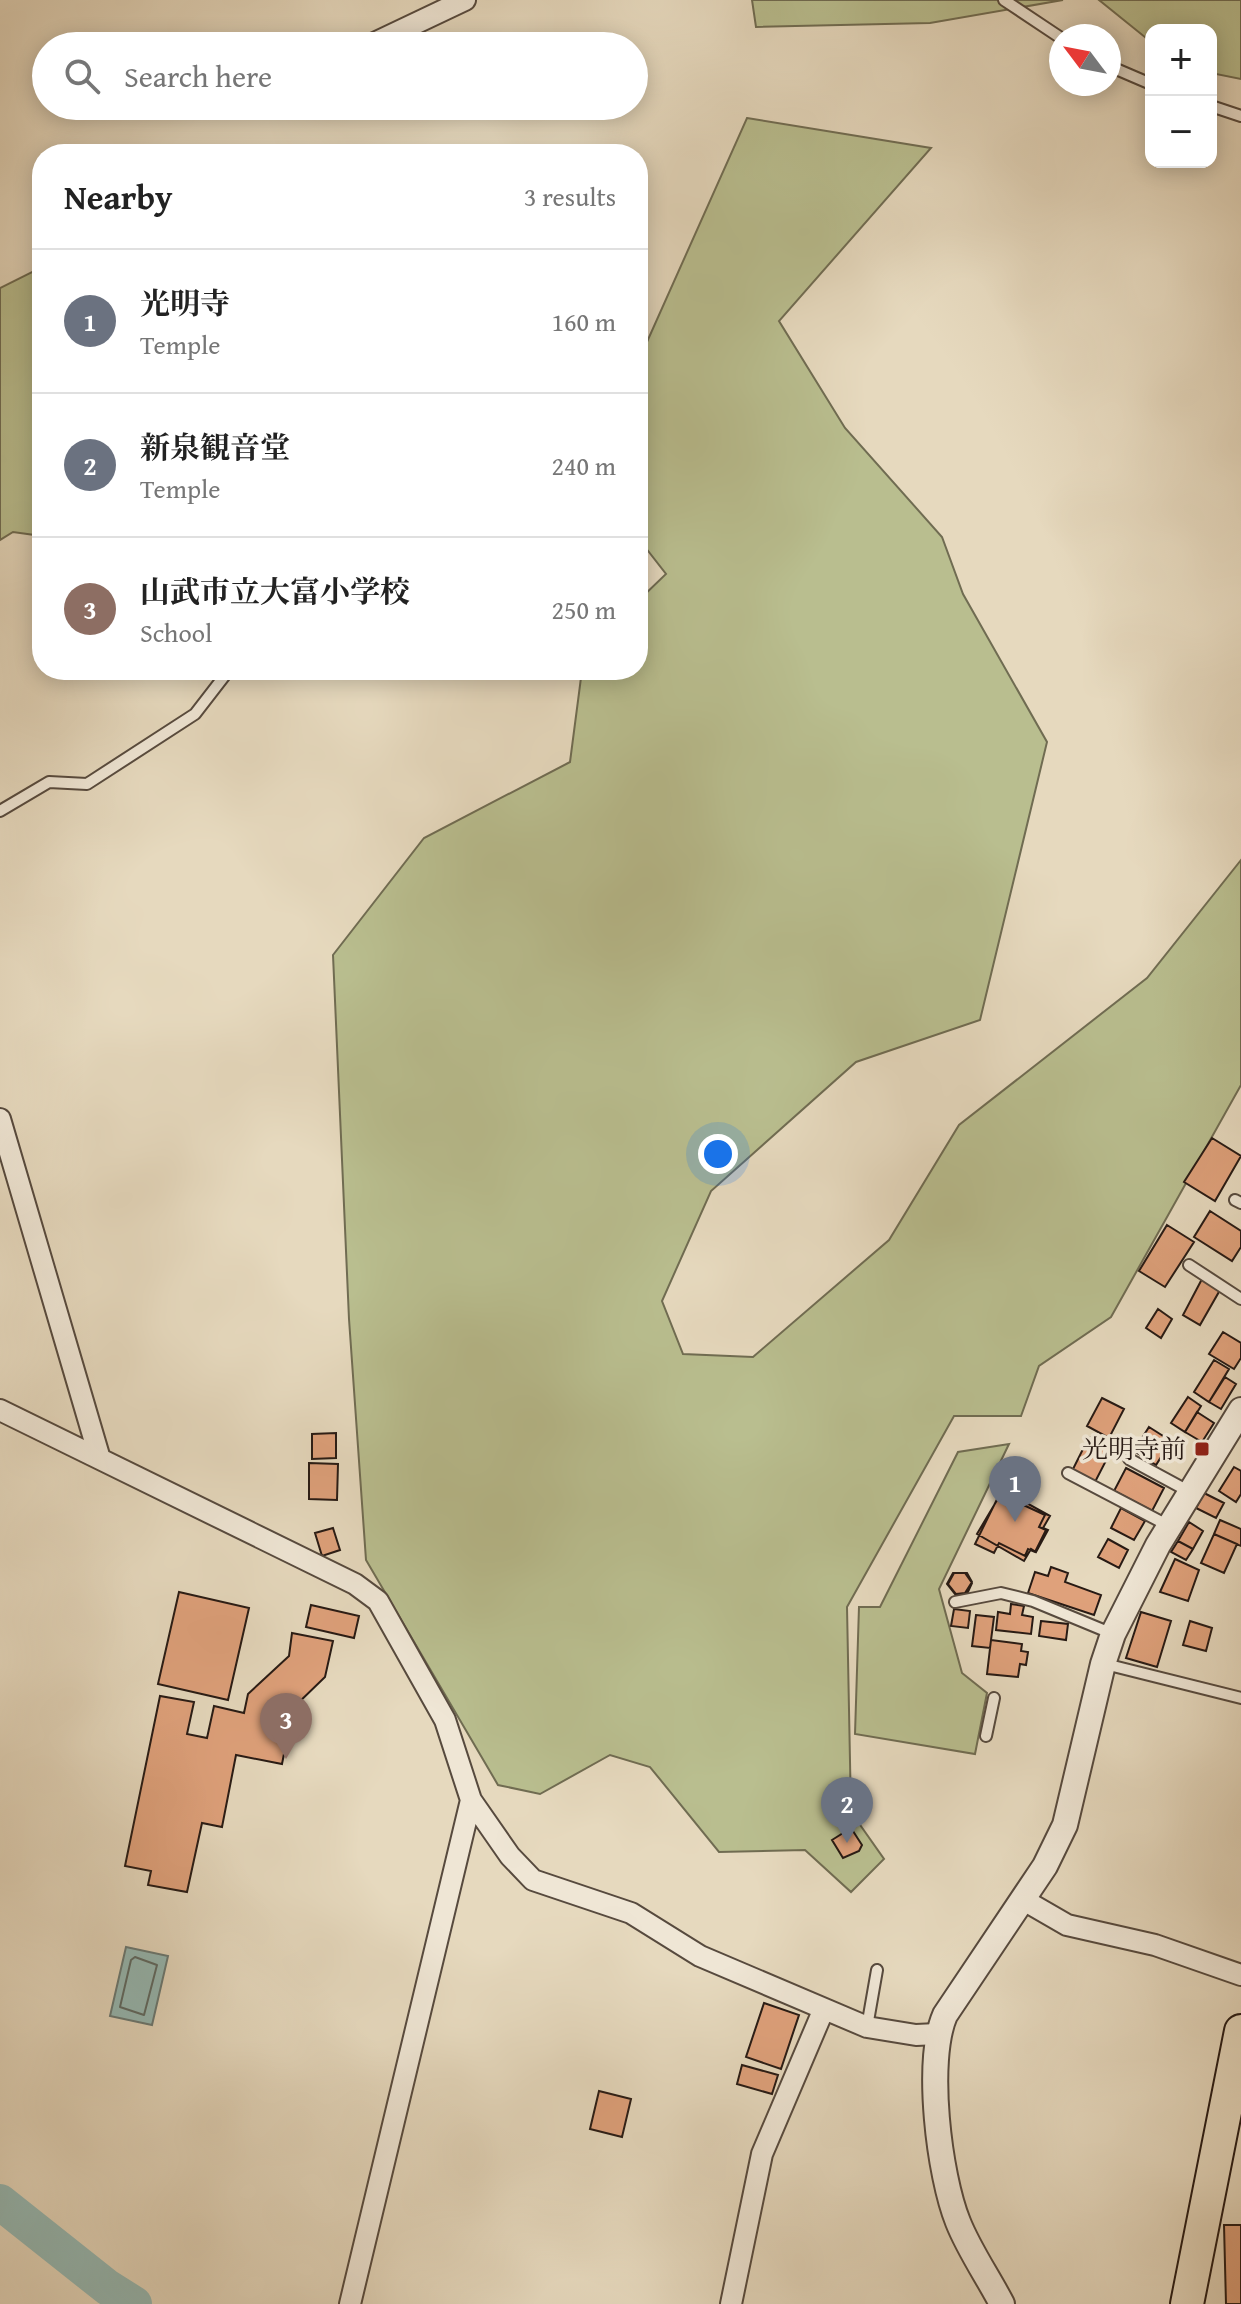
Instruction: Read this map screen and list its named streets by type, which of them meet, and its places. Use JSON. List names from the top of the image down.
{
  "places": {
    "transit": ["光明寺前"]
  },
  "north": "top left",
  "page": {
    "map_buttons": ["+", "−"],
    "search": "Search here",
    "heading": ["Nearby", "3 results"],
    "list": [
      {
        "mark": "1",
        "name": "光明寺",
        "note": "Temple",
        "value": "160 m"
      },
      {
        "mark": "2",
        "name": "新泉観音堂",
        "note": "Temple",
        "value": "240 m"
      },
      {
        "mark": "3",
        "name": "山武市立大富小学校",
        "note": "School",
        "value": "250 m"
      }
    ],
    "pins": ["1", "3", "2"]
  }
}
